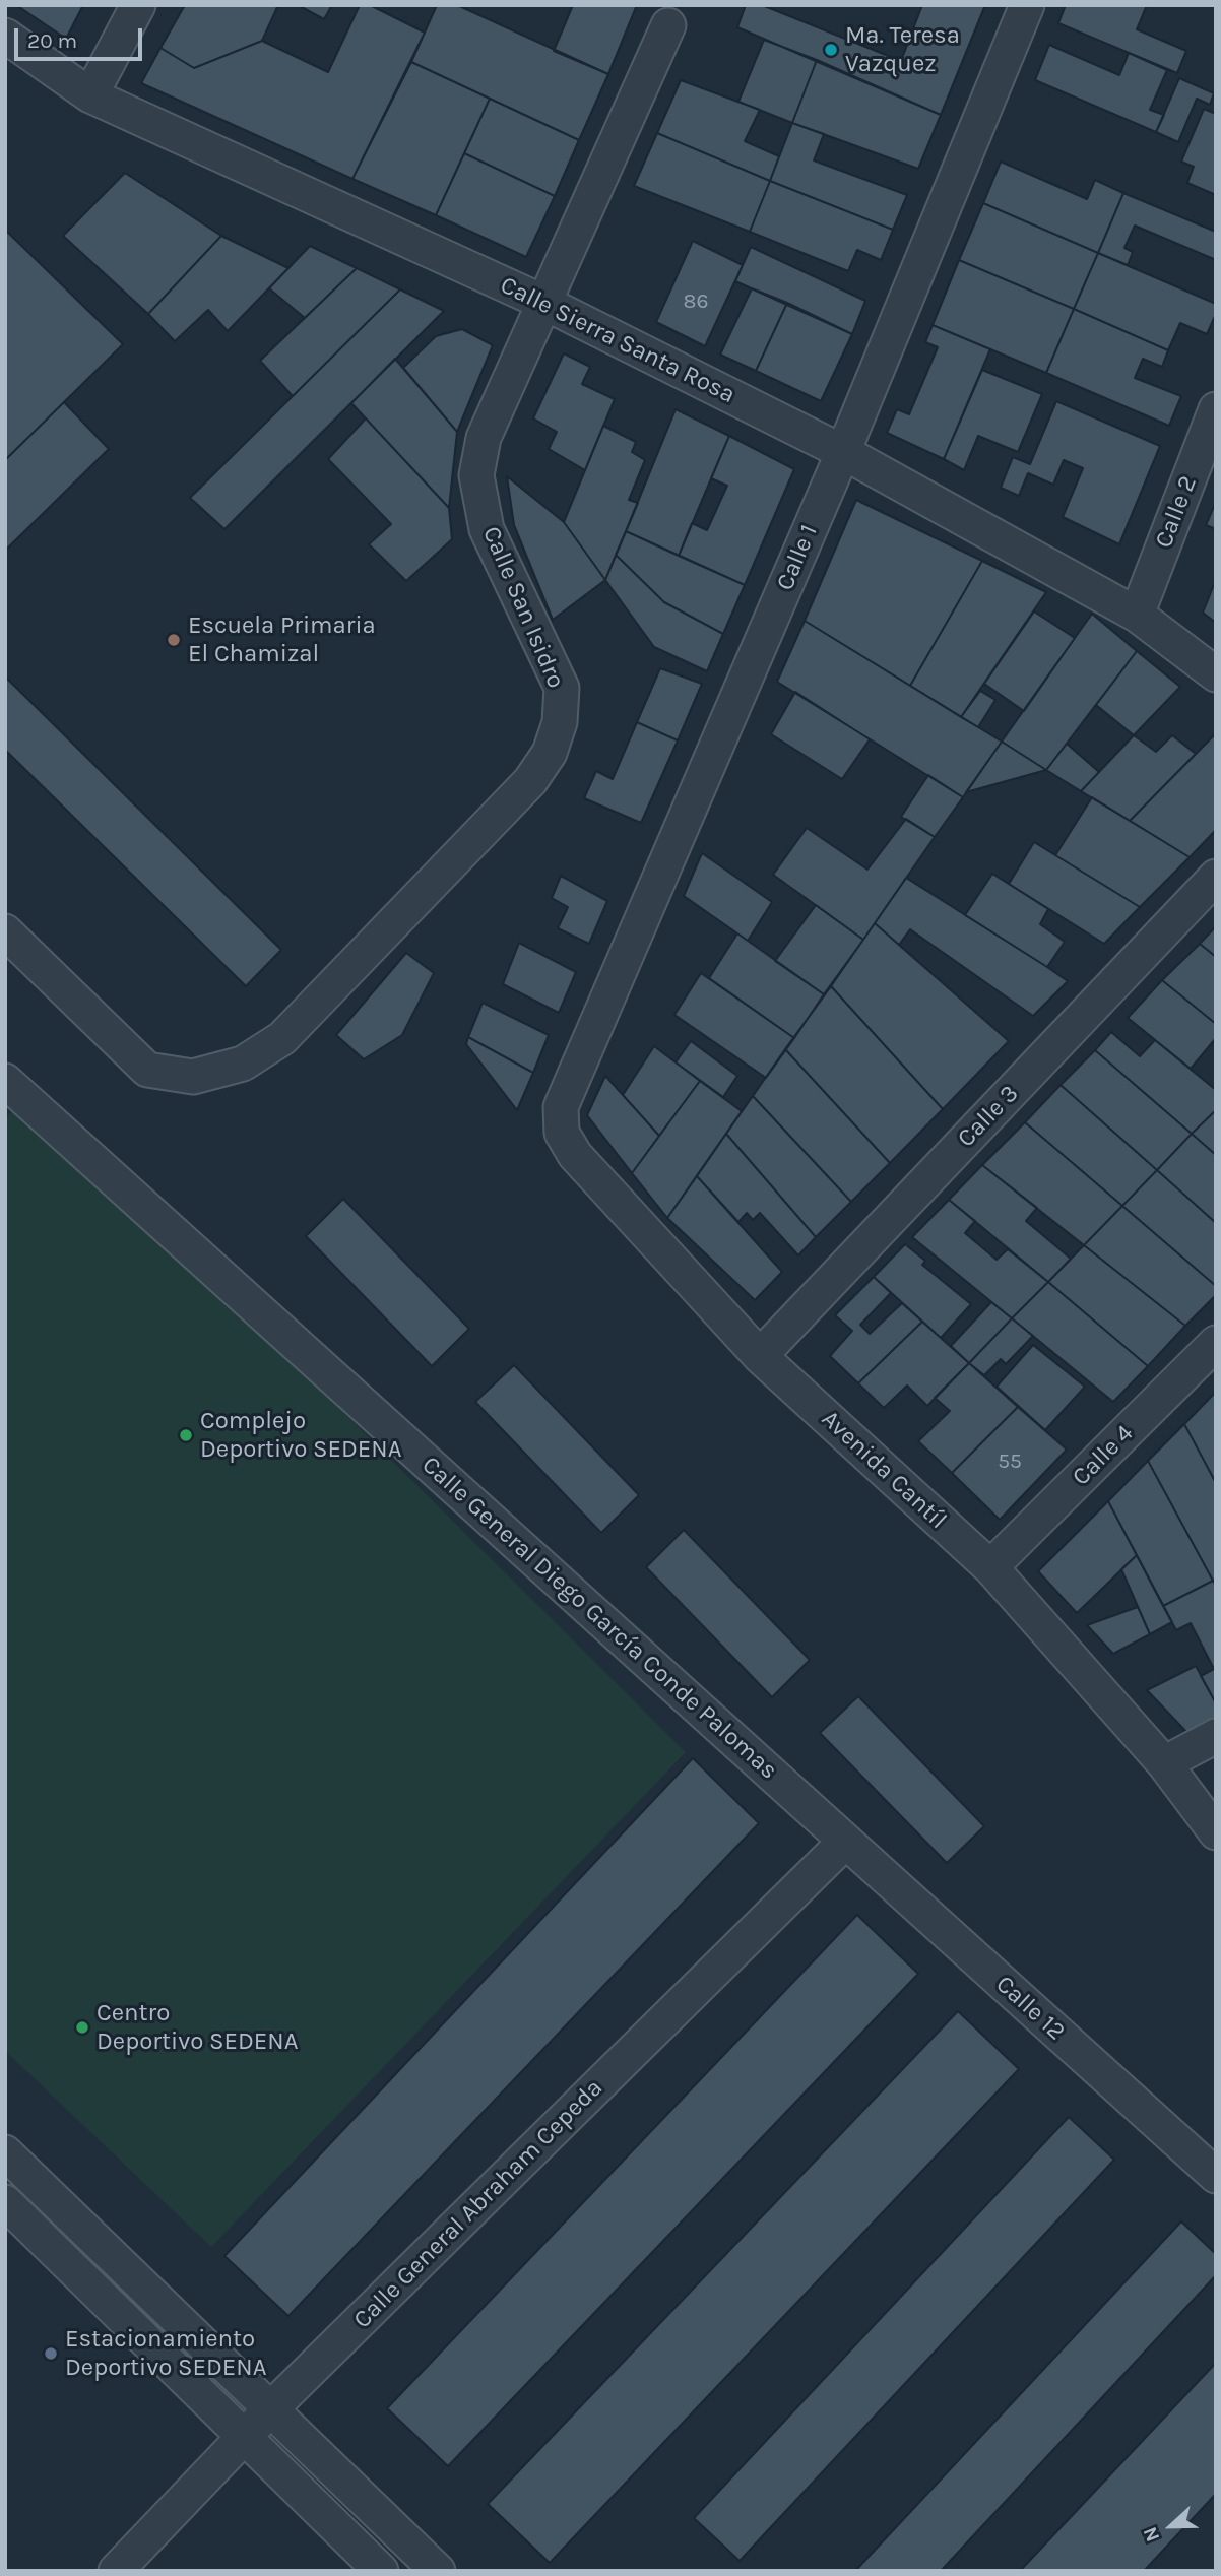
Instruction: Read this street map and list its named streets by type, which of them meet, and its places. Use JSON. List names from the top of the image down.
{
  "streets": {
    "street": [
      "Calle Sierra Santa Rosa",
      "Calle 2",
      "Calle 1",
      "Calle San Isidro",
      "Calle 3",
      "Calle 4",
      "Avenida Cantíl",
      "Calle General Diego García Conde Palomas",
      "Calle 12",
      "Calle General Abraham Cepeda"
    ]
  },
  "crossings": [
    ["Calle Sierra Santa Rosa", "Calle 2"],
    ["Calle Sierra Santa Rosa", "Calle 1"],
    ["Calle Sierra Santa Rosa", "Calle San Isidro"],
    ["Calle 1", "Avenida Cantíl"],
    ["Calle 3", "Avenida Cantíl"],
    ["Calle 4", "Avenida Cantíl"],
    ["Calle General Diego García Conde Palomas", "Calle 12"],
    ["Calle General Diego García Conde Palomas", "Calle General Abraham Cepeda"],
    ["Calle 12", "Calle General Abraham Cepeda"]
  ],
  "places": [
    "Ma. Teresa Vazquez",
    "Escuela Primaria El Chamizal",
    "Complejo Deportivo SEDENA",
    "Centro Deportivo SEDENA",
    "Estacionamiento Deportivo SEDENA"
  ],
  "house_numbers": ["86", "55"],
  "scale_bar": "20 m",
  "north": "left"
}
